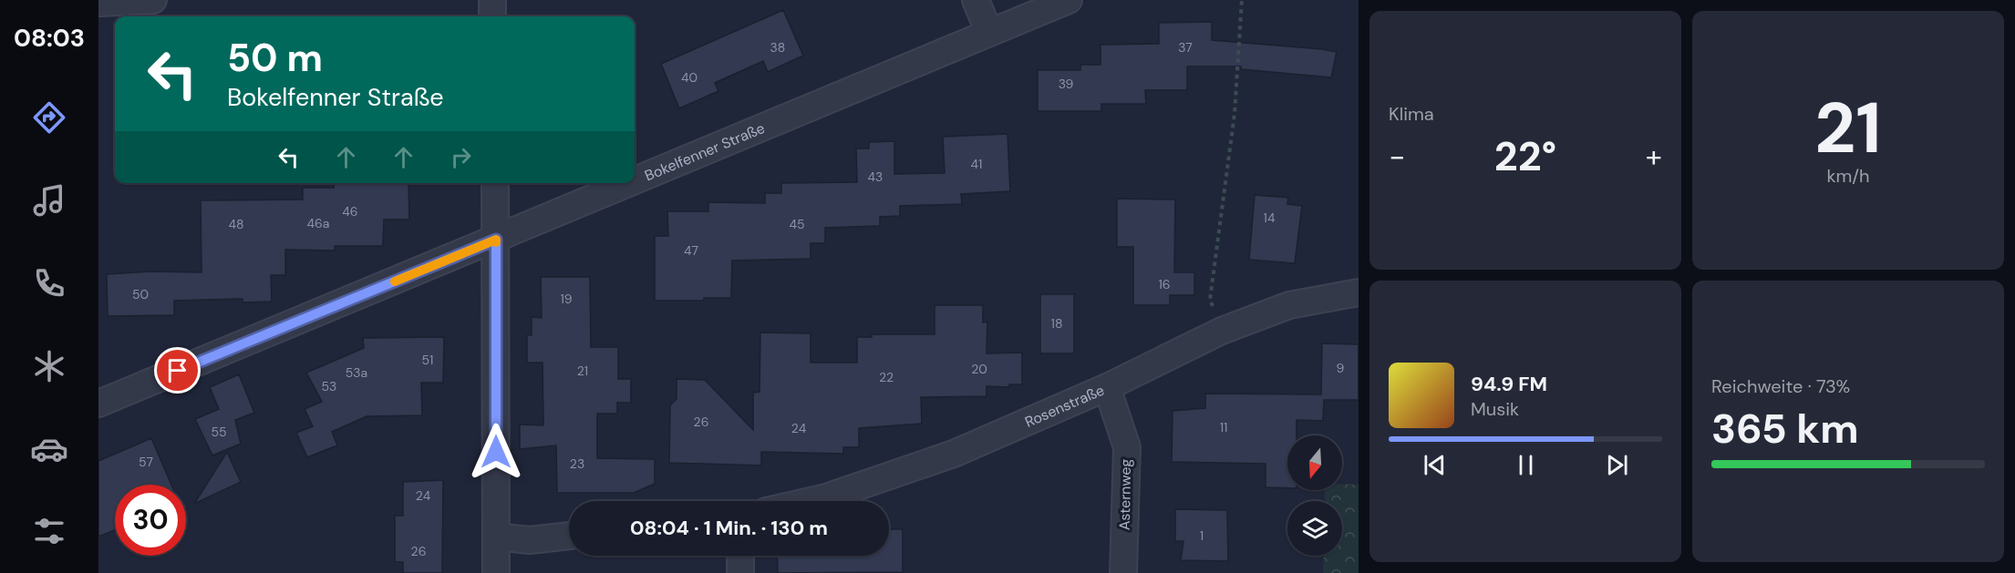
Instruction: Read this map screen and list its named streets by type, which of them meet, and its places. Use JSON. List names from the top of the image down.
{
  "streets": {
    "street": ["Bokelfenner Straße", "Rosenstraße", "Asternweg"]
  },
  "crossings": [
    ["Rosenstraße", "Asternweg"]
  ],
  "house_numbers": [
    "38",
    "37",
    "40",
    "39",
    "41",
    "43",
    "46",
    "14",
    "46a",
    "48",
    "45",
    "47",
    "16",
    "50",
    "19",
    "18",
    "51",
    "9",
    "20",
    "21",
    "53a",
    "22",
    "53",
    "26",
    "11",
    "24",
    "55",
    "57",
    "23",
    "24",
    "1",
    "26"
  ],
  "north": "bottom",
  "page": {
    "tabs": "08:03",
    "tile": [
      "Klima",
      ["21", "km/h"],
      ["Reichweite · 73%", "365 km"]
    ],
    "turn": ["50 m", "Bokelfenner Straße"],
    "heat": ["−", "22°", "+"],
    "song": ["94.9 FM", "Musik"],
    "limit": "30",
    "trip": "08:04 · 1 Min. · 130 m"
  }
}
